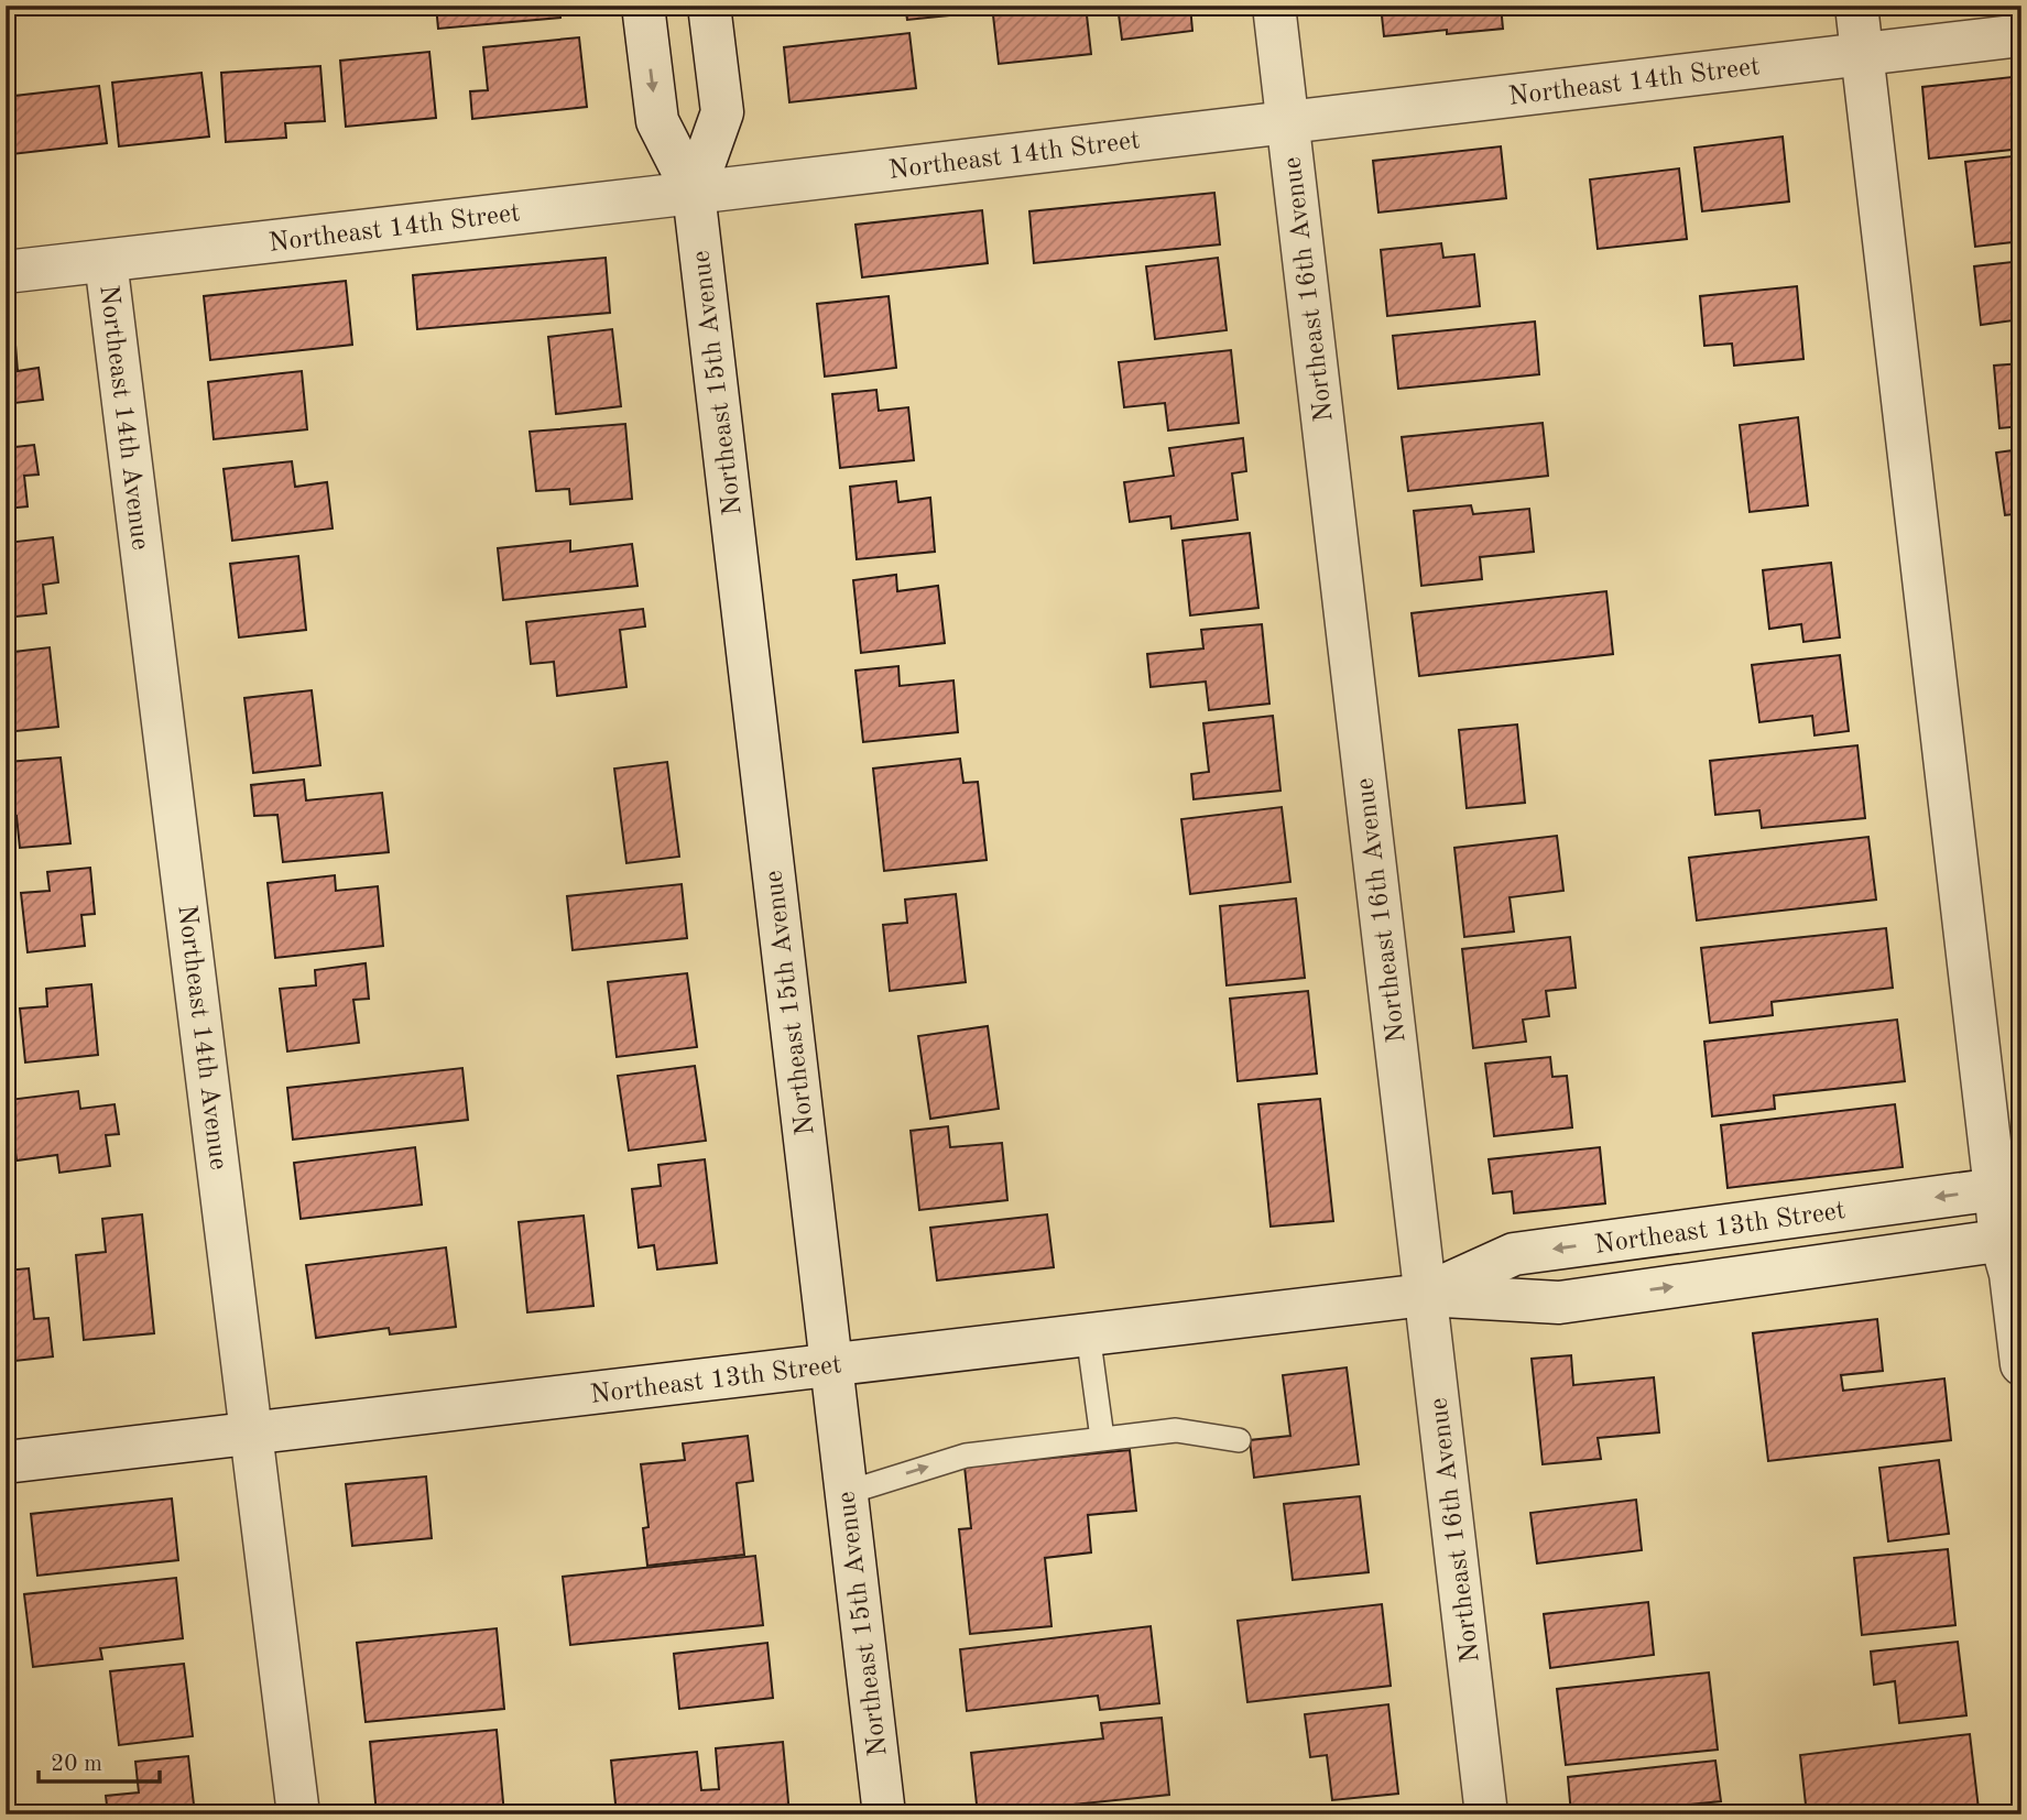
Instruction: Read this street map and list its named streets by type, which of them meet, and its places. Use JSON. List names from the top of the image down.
{
  "streets": {
    "street": [
      "Northeast 14th Street",
      "Northeast 16th Avenue",
      "Northeast 15th Avenue",
      "Northeast 14th Avenue",
      "Northeast 13th Street"
    ]
  },
  "crossings": [
    ["Northeast 14th Street", "Northeast 16th Avenue"],
    ["Northeast 14th Street", "Northeast 15th Avenue"],
    ["Northeast 14th Street", "Northeast 14th Avenue"],
    ["Northeast 16th Avenue", "Northeast 13th Street"],
    ["Northeast 15th Avenue", "Northeast 13th Street"],
    ["Northeast 14th Avenue", "Northeast 13th Street"]
  ],
  "scale_bar": "20 m"
}
